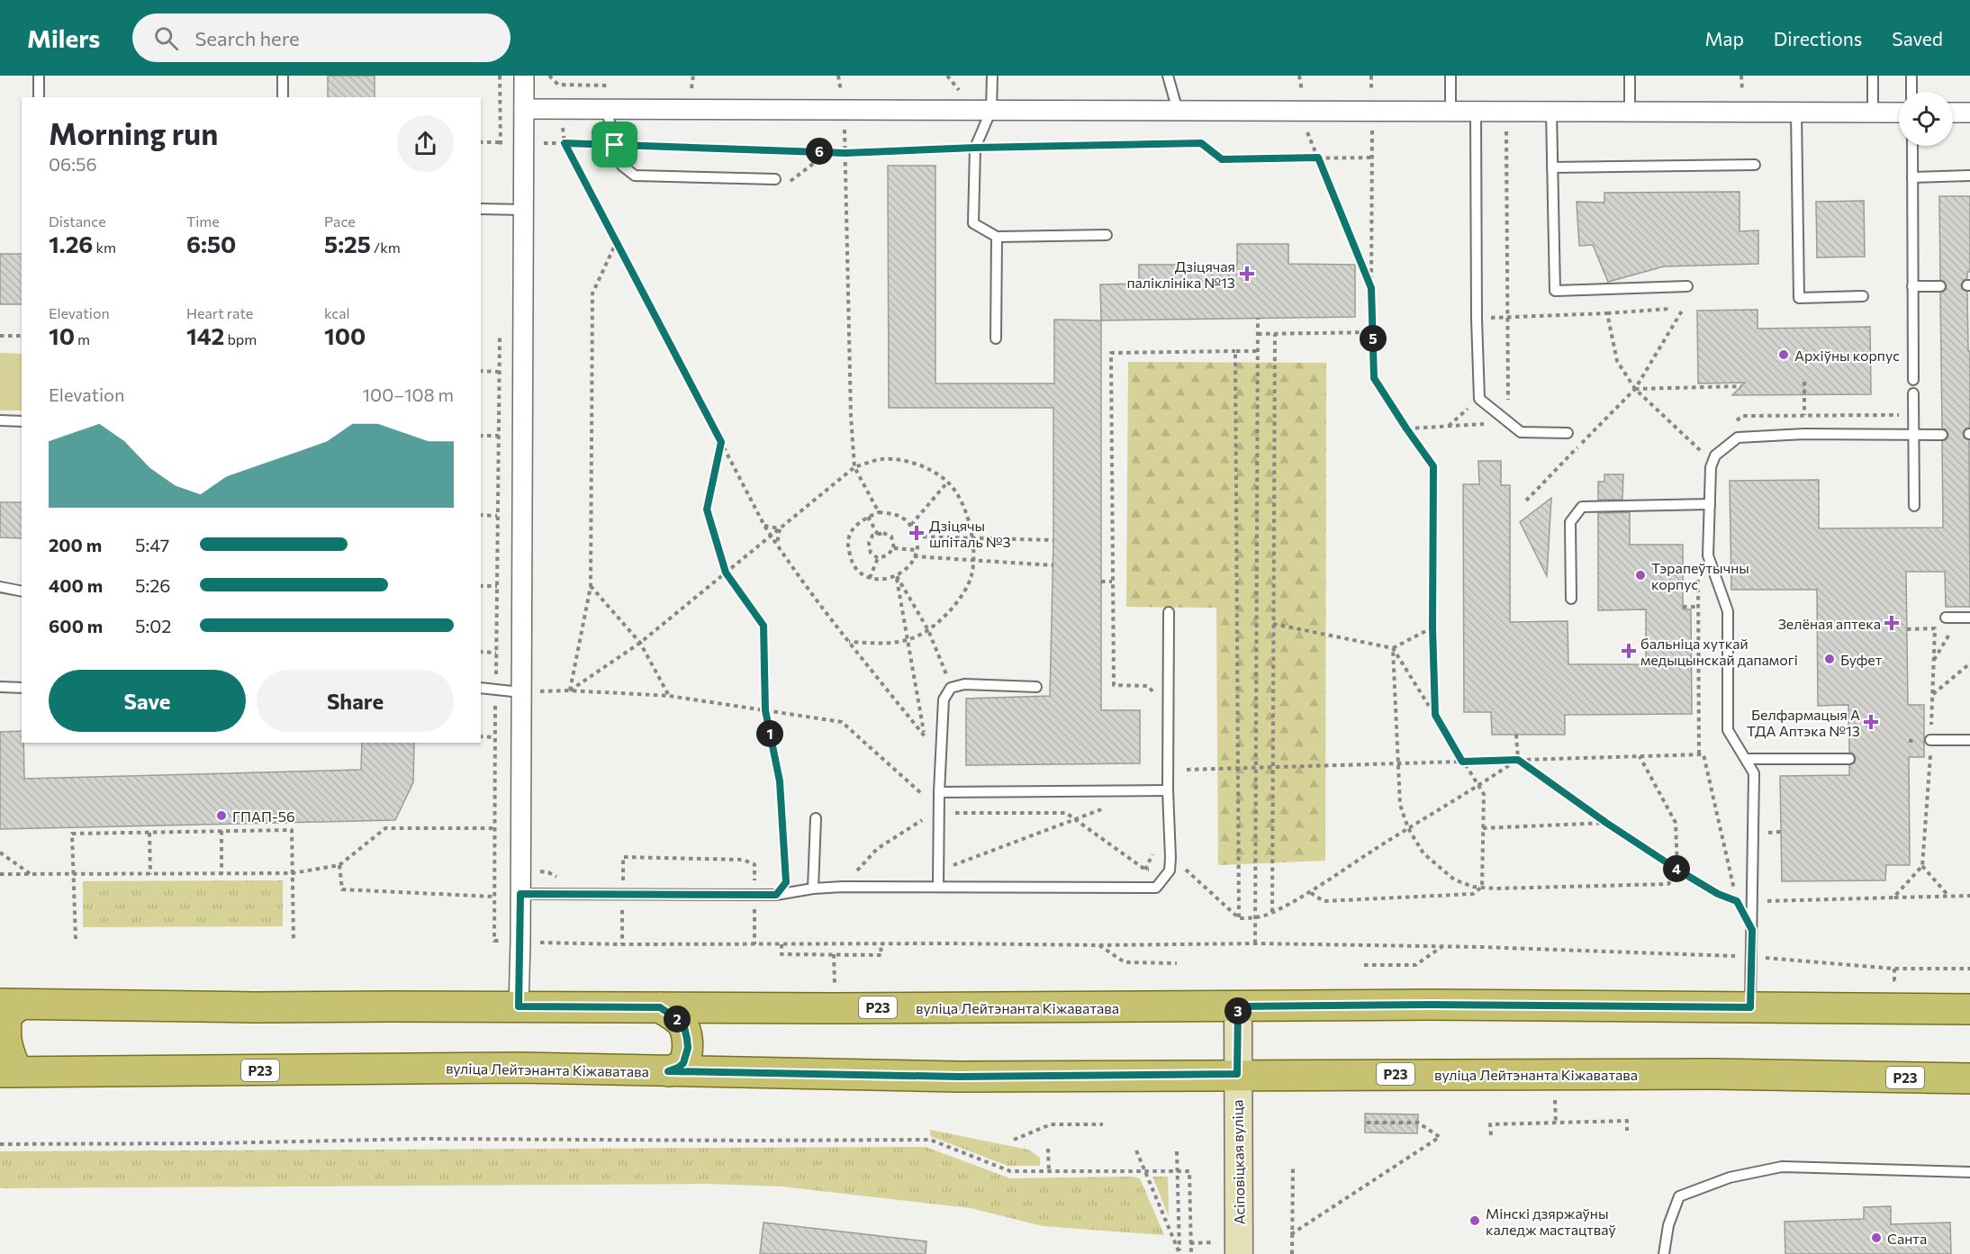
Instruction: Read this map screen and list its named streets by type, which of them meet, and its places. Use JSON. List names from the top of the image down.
{
  "streets": {
    "main road": ["Р23", "вуліца Лейтэнанта Кіжаватава", "Асіповіцкая вуліца"]
  },
  "crossings": [
    ["вуліца Лейтэнанта Кіжаватава", "Асіповіцкая вуліца"]
  ],
  "places": {
    "health": [
      "Дзіцячая паліклініка №13",
      "Дзіцячы шпіталь №3",
      "Зелёная аптека",
      "бальніца хуткай медыцынскай дапамогі",
      "Белфармацыя А ТДА Аптэка №13"
    ],
    "other": [
      "Архіўны корпус",
      "Тэрапеўтычны корпус",
      "Буфет",
      "ГПАП-56",
      "Мінскі дзяржаўны каледж мастацтваў",
      "Санта"
    ]
  },
  "page": {
    "header": "Milers",
    "search": "Search here",
    "nav": ["Map", "Directions", "Saved"],
    "heading": ["Morning run", "06:56"],
    "pins": [
      "6",
      "5",
      "1",
      "4",
      "3",
      "2"
    ],
    "stats": [
      ["Distance", "1.26 km"],
      ["Time", "6:50"],
      ["Pace", "5:25 /km"],
      ["Elevation", "10 m"],
      ["Heart rate", "142 bpm"],
      ["kcal", "100"]
    ],
    "chart": ["Elevation", "100–108 m"],
    "list": [
      {
        "name": "200 m",
        "note": "5:47"
      },
      {
        "name": "400 m",
        "note": "5:26"
      },
      {
        "name": "600 m",
        "note": "5:02"
      }
    ],
    "buttons": ["Save", "Share"]
  }
}
